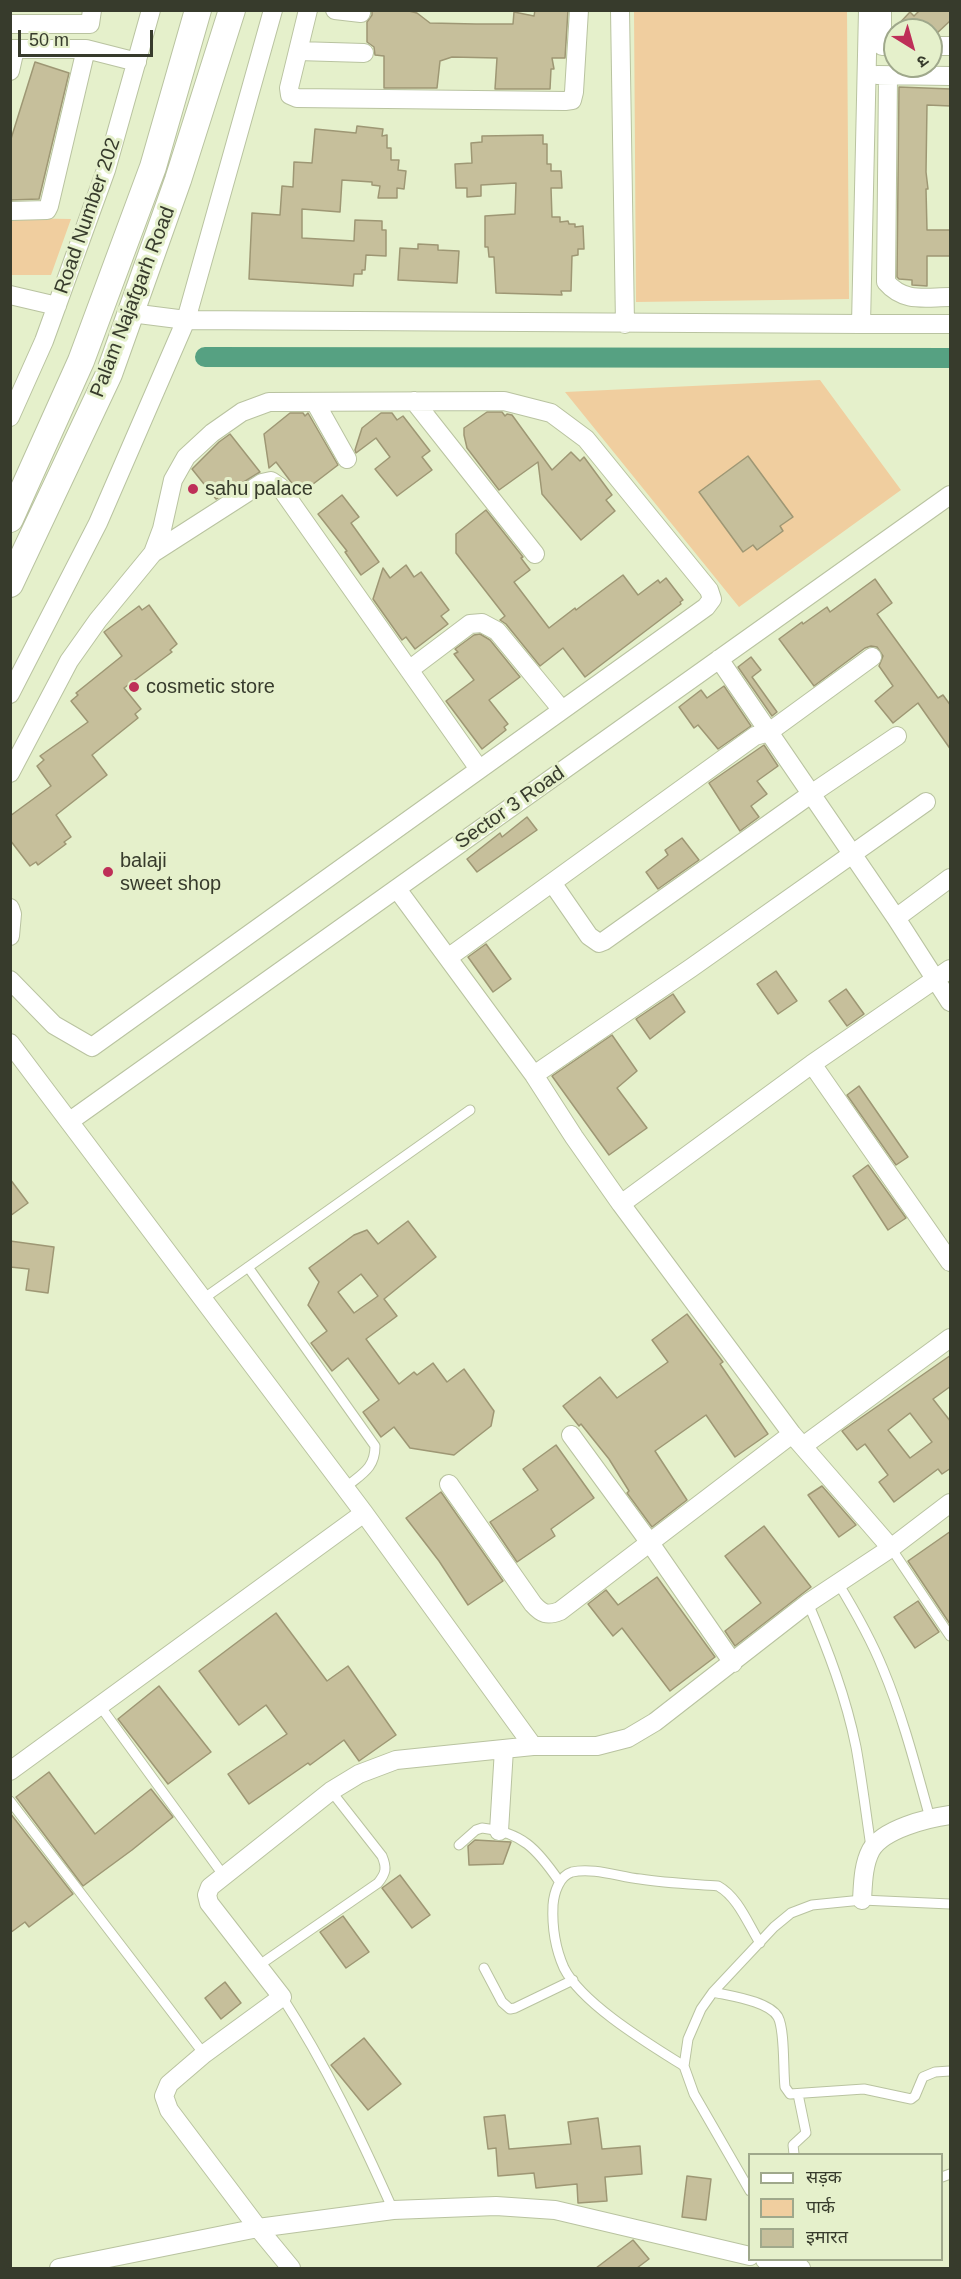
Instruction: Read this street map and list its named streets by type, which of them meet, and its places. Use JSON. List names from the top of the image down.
{
  "streets": {
    "main road": ["Palam Najafgarh Road"],
    "street": ["Road Number 202", "Sector 3 Road"]
  },
  "places": ["sahu palace", "cosmetic store", "balaji sweet shop"],
  "legend": ["सड़क", "पार्क", "इमारत"],
  "scale_bar": "50 m",
  "north": "bottom right"
}
